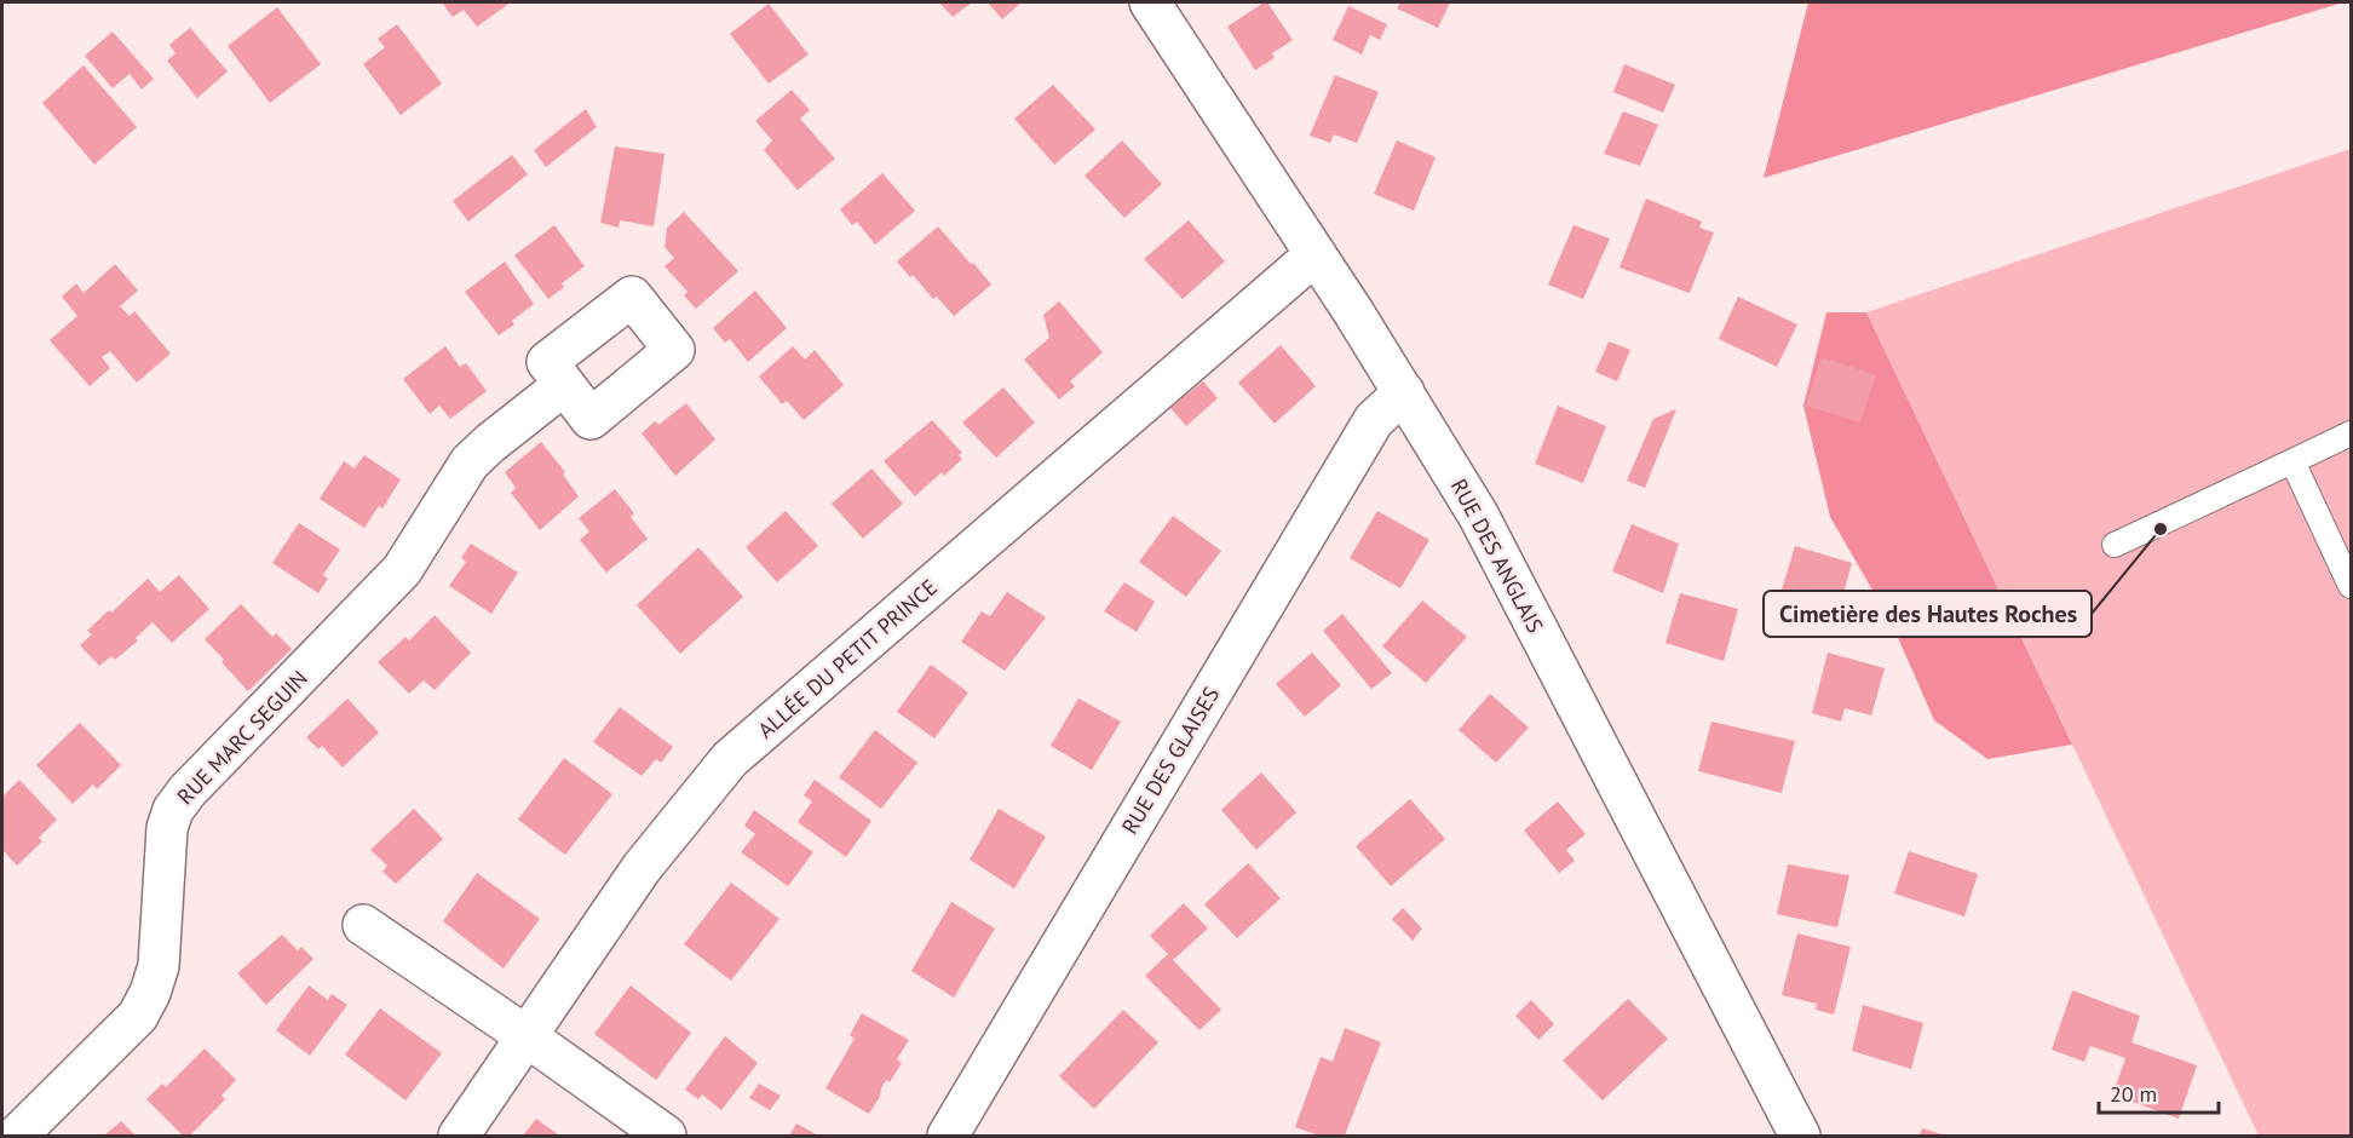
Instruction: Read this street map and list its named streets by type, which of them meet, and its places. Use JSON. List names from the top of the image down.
{
  "streets": {
    "street": [
      "RUE DES ANGLAIS",
      "ALLÉE DU PETIT PRINCE",
      "RUE MARC SEGUIN",
      "RUE DES GLAISES"
    ]
  },
  "crossings": [
    ["RUE DES ANGLAIS", "ALLÉE DU PETIT PRINCE"],
    ["RUE DES ANGLAIS", "RUE DES GLAISES"]
  ],
  "places": ["Cimetière des Hautes Roches"],
  "scale_bar": "20 m"
}
